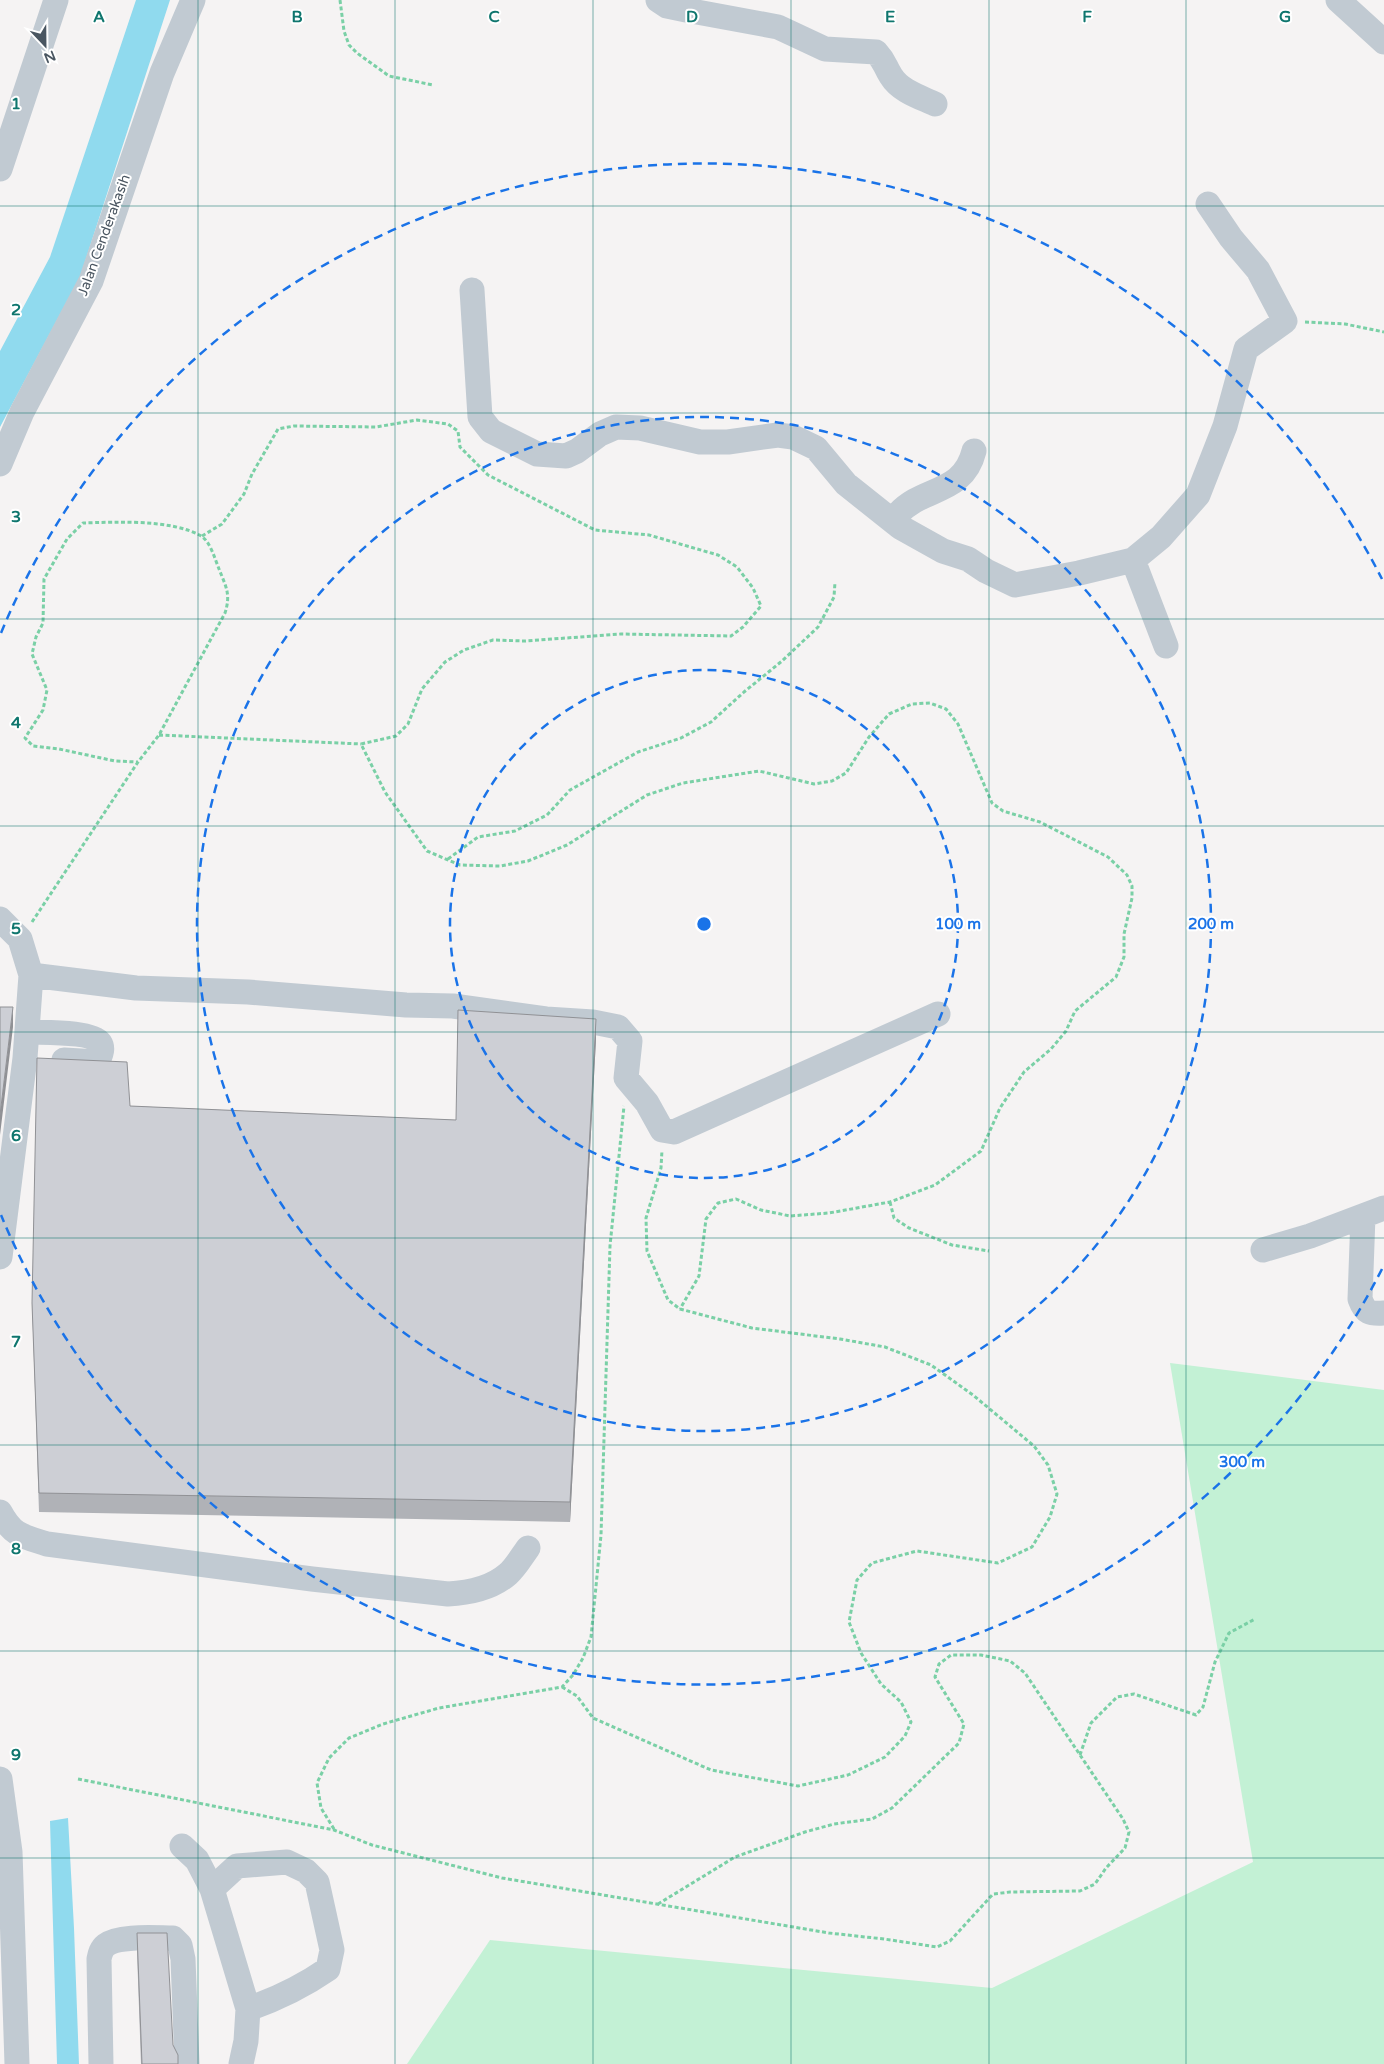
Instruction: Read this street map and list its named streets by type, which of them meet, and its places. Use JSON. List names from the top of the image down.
{
  "streets": {
    "street": ["Jalan Cenderakasih"]
  },
  "north": "bottom",
  "grid": {
    "columns": [
      "A",
      "B",
      "C",
      "D",
      "E",
      "F",
      "G"
    ],
    "rows": [
      "1",
      "2",
      "3",
      "4",
      "5",
      "6",
      "7",
      "8",
      "9"
    ]
  },
  "rings": ["100 m", "200 m", "300 m"]
}
